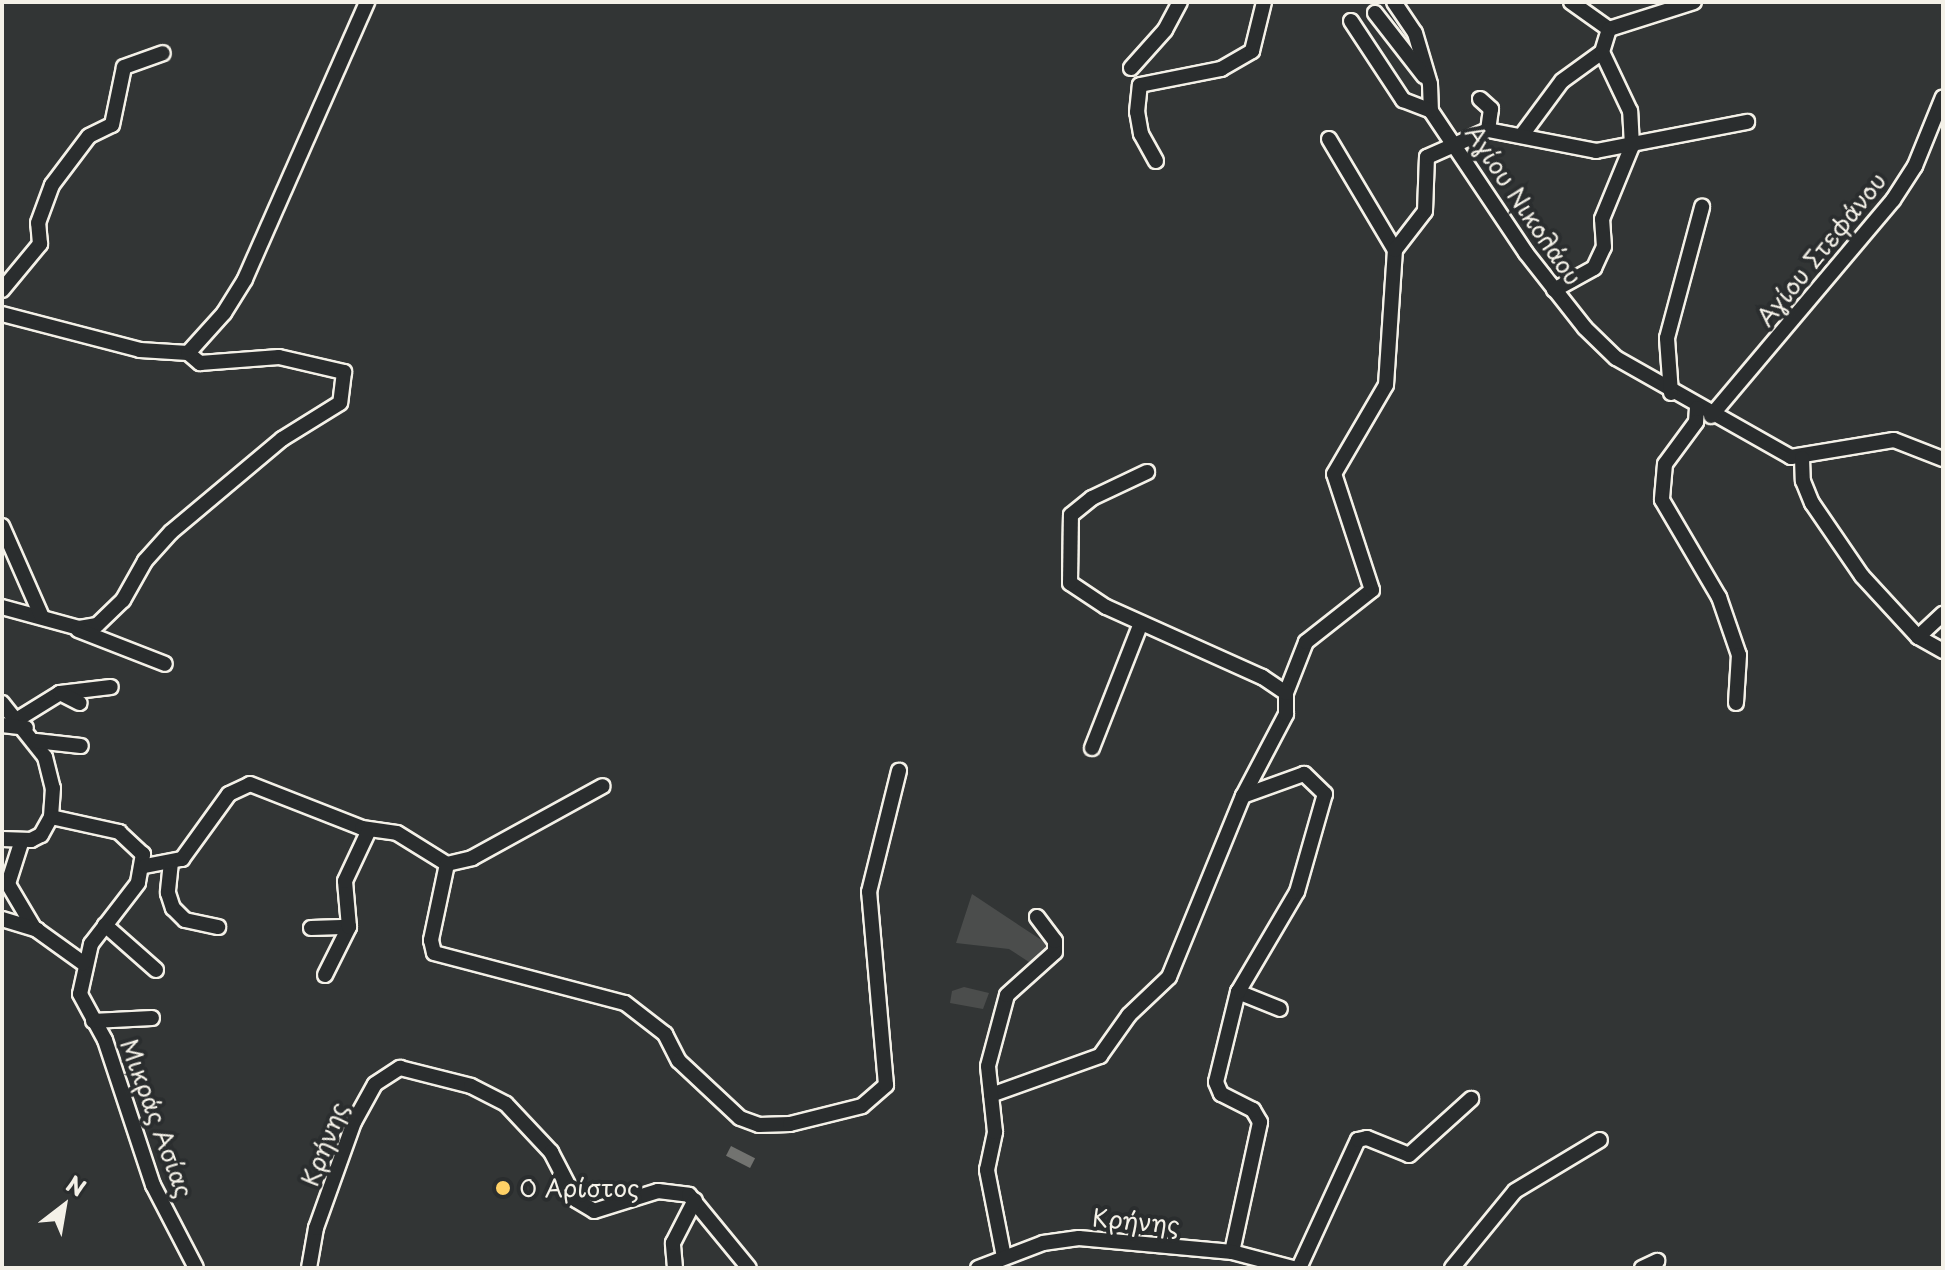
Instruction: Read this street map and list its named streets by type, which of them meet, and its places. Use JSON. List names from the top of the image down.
{
  "streets": {
    "street": [
      "Αγίου Νικολάου",
      "Αγίου Στεφάνου",
      "Μικράς Ασίας",
      "Κρήνης"
    ]
  },
  "crossings": [
    ["Αγίου Νικολάου", "Αγίου Στεφάνου"]
  ],
  "places": ["Ο Αρίστος"],
  "north": "top right"
}
